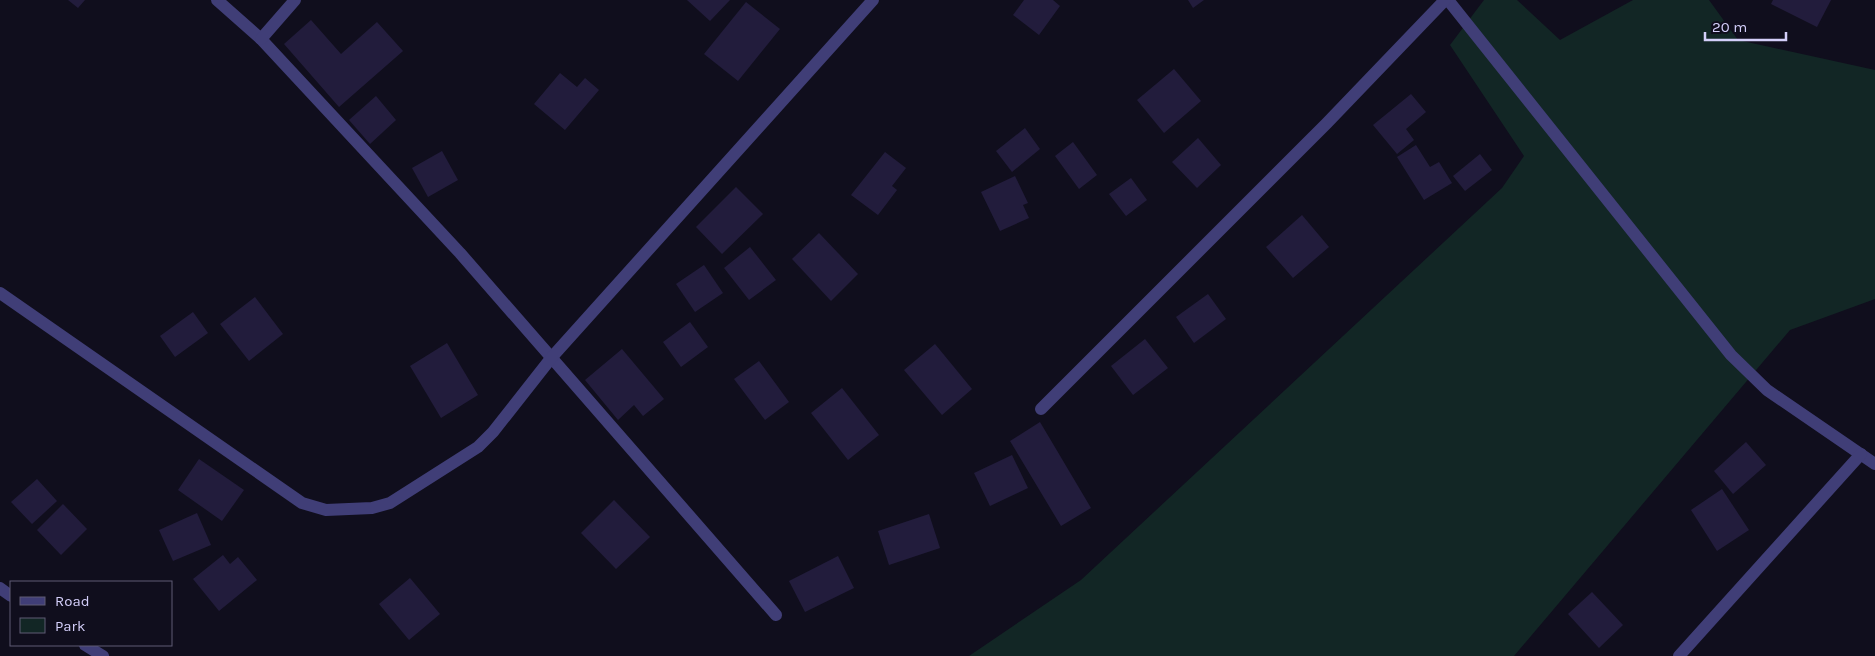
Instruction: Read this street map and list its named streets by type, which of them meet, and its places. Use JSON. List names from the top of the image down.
{
  "legend": ["Road", "Park"],
  "scale_bar": "20 m"
}
